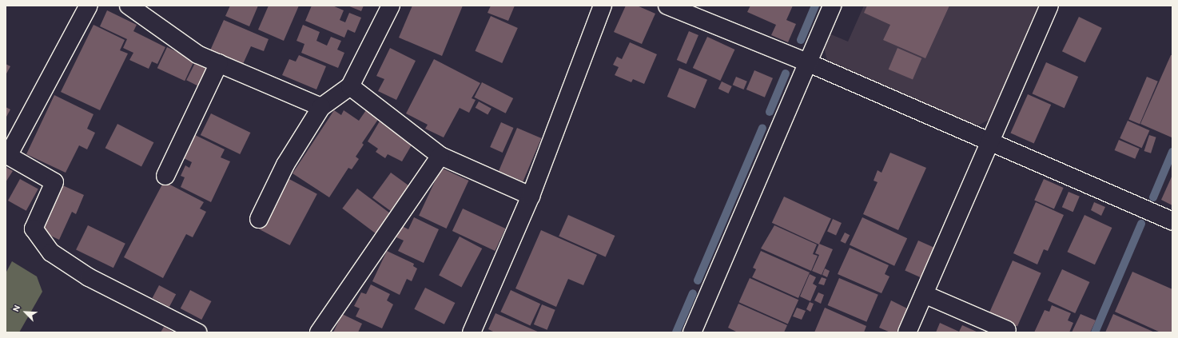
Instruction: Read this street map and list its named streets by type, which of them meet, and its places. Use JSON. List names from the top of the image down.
{
  "north": "top left"
}
